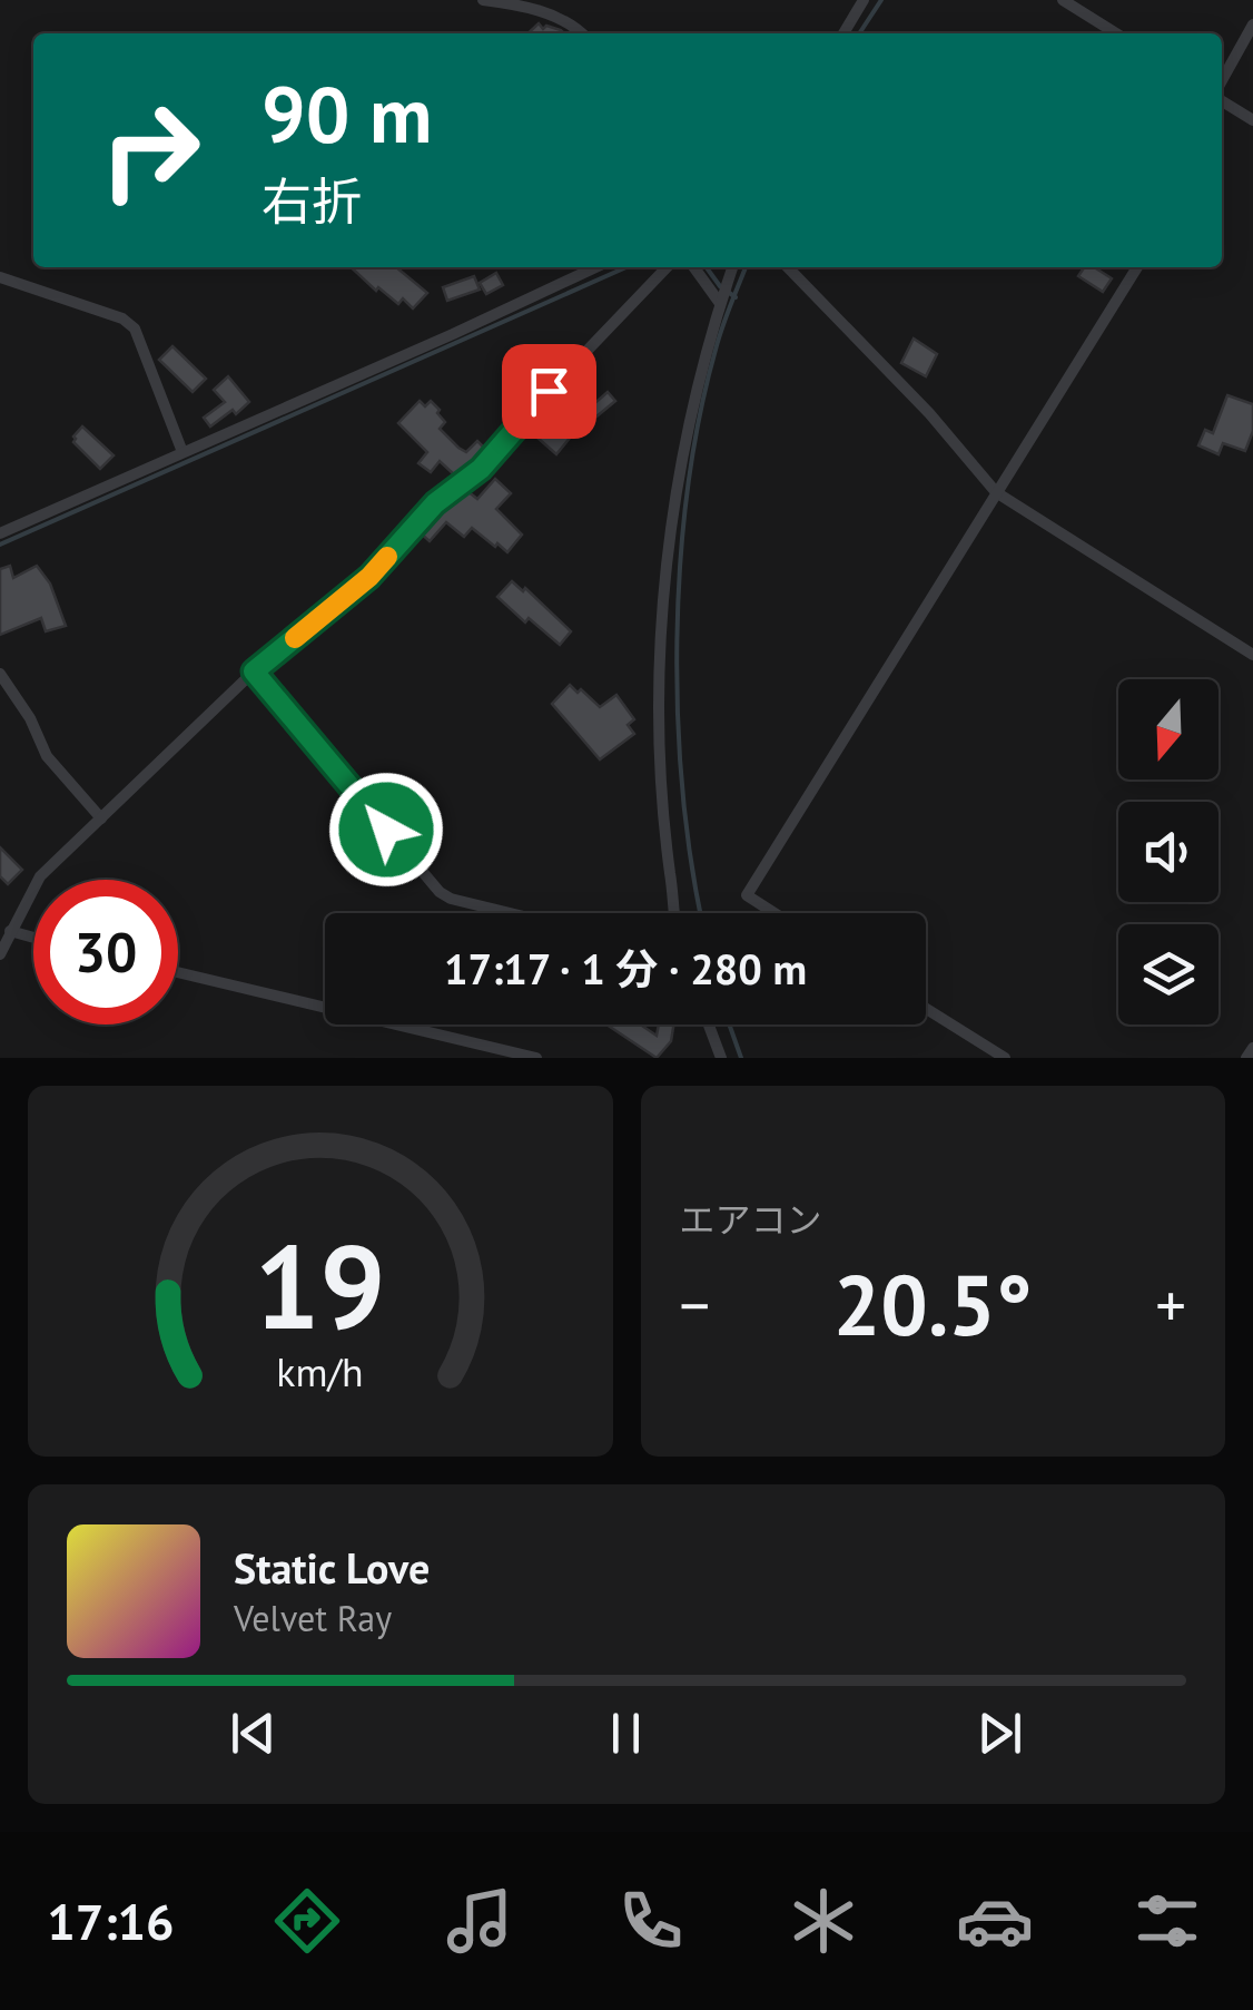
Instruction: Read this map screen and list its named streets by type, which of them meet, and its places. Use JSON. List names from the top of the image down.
{
  "north": "bottom",
  "page": {
    "turn": ["90 m", "右折"],
    "limit": "30",
    "trip": "17:17 · 1 分 · 280 m",
    "tile": "エアコン",
    "heat": ["−", "20.5°", "+"],
    "song": ["Static Love", "Velvet Ray"],
    "tabs": "17:16",
    "gauge": ["19", "km/h"]
  }
}
